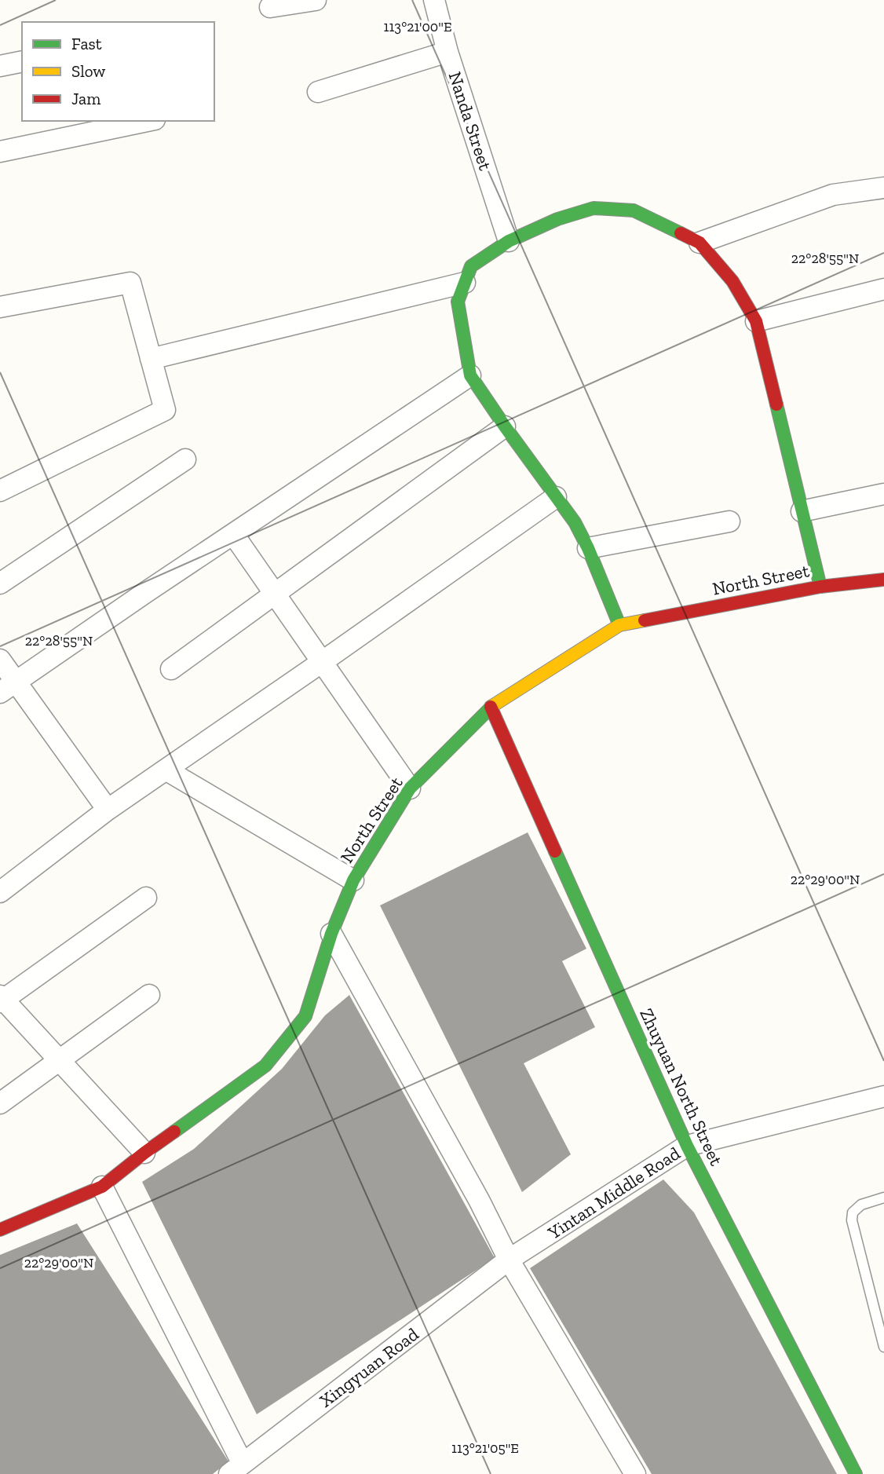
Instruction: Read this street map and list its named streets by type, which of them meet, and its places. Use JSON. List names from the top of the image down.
{
  "streets": {
    "street": [
      "Nanda Street",
      "North Street",
      "Zhuyuan North Street",
      "Yintan Middle Road",
      "Xingyuan Road"
    ]
  },
  "crossings": [
    ["North Street", "Zhuyuan North Street"],
    ["Zhuyuan North Street", "Yintan Middle Road"],
    ["Yintan Middle Road", "Xingyuan Road"]
  ],
  "legend": ["Fast", "Slow", "Jam"],
  "coordinates": [
    "113°21'00\"E",
    "22°28'55\"N",
    "22°29'00\"N",
    "113°21'05\"E"
  ]
}
